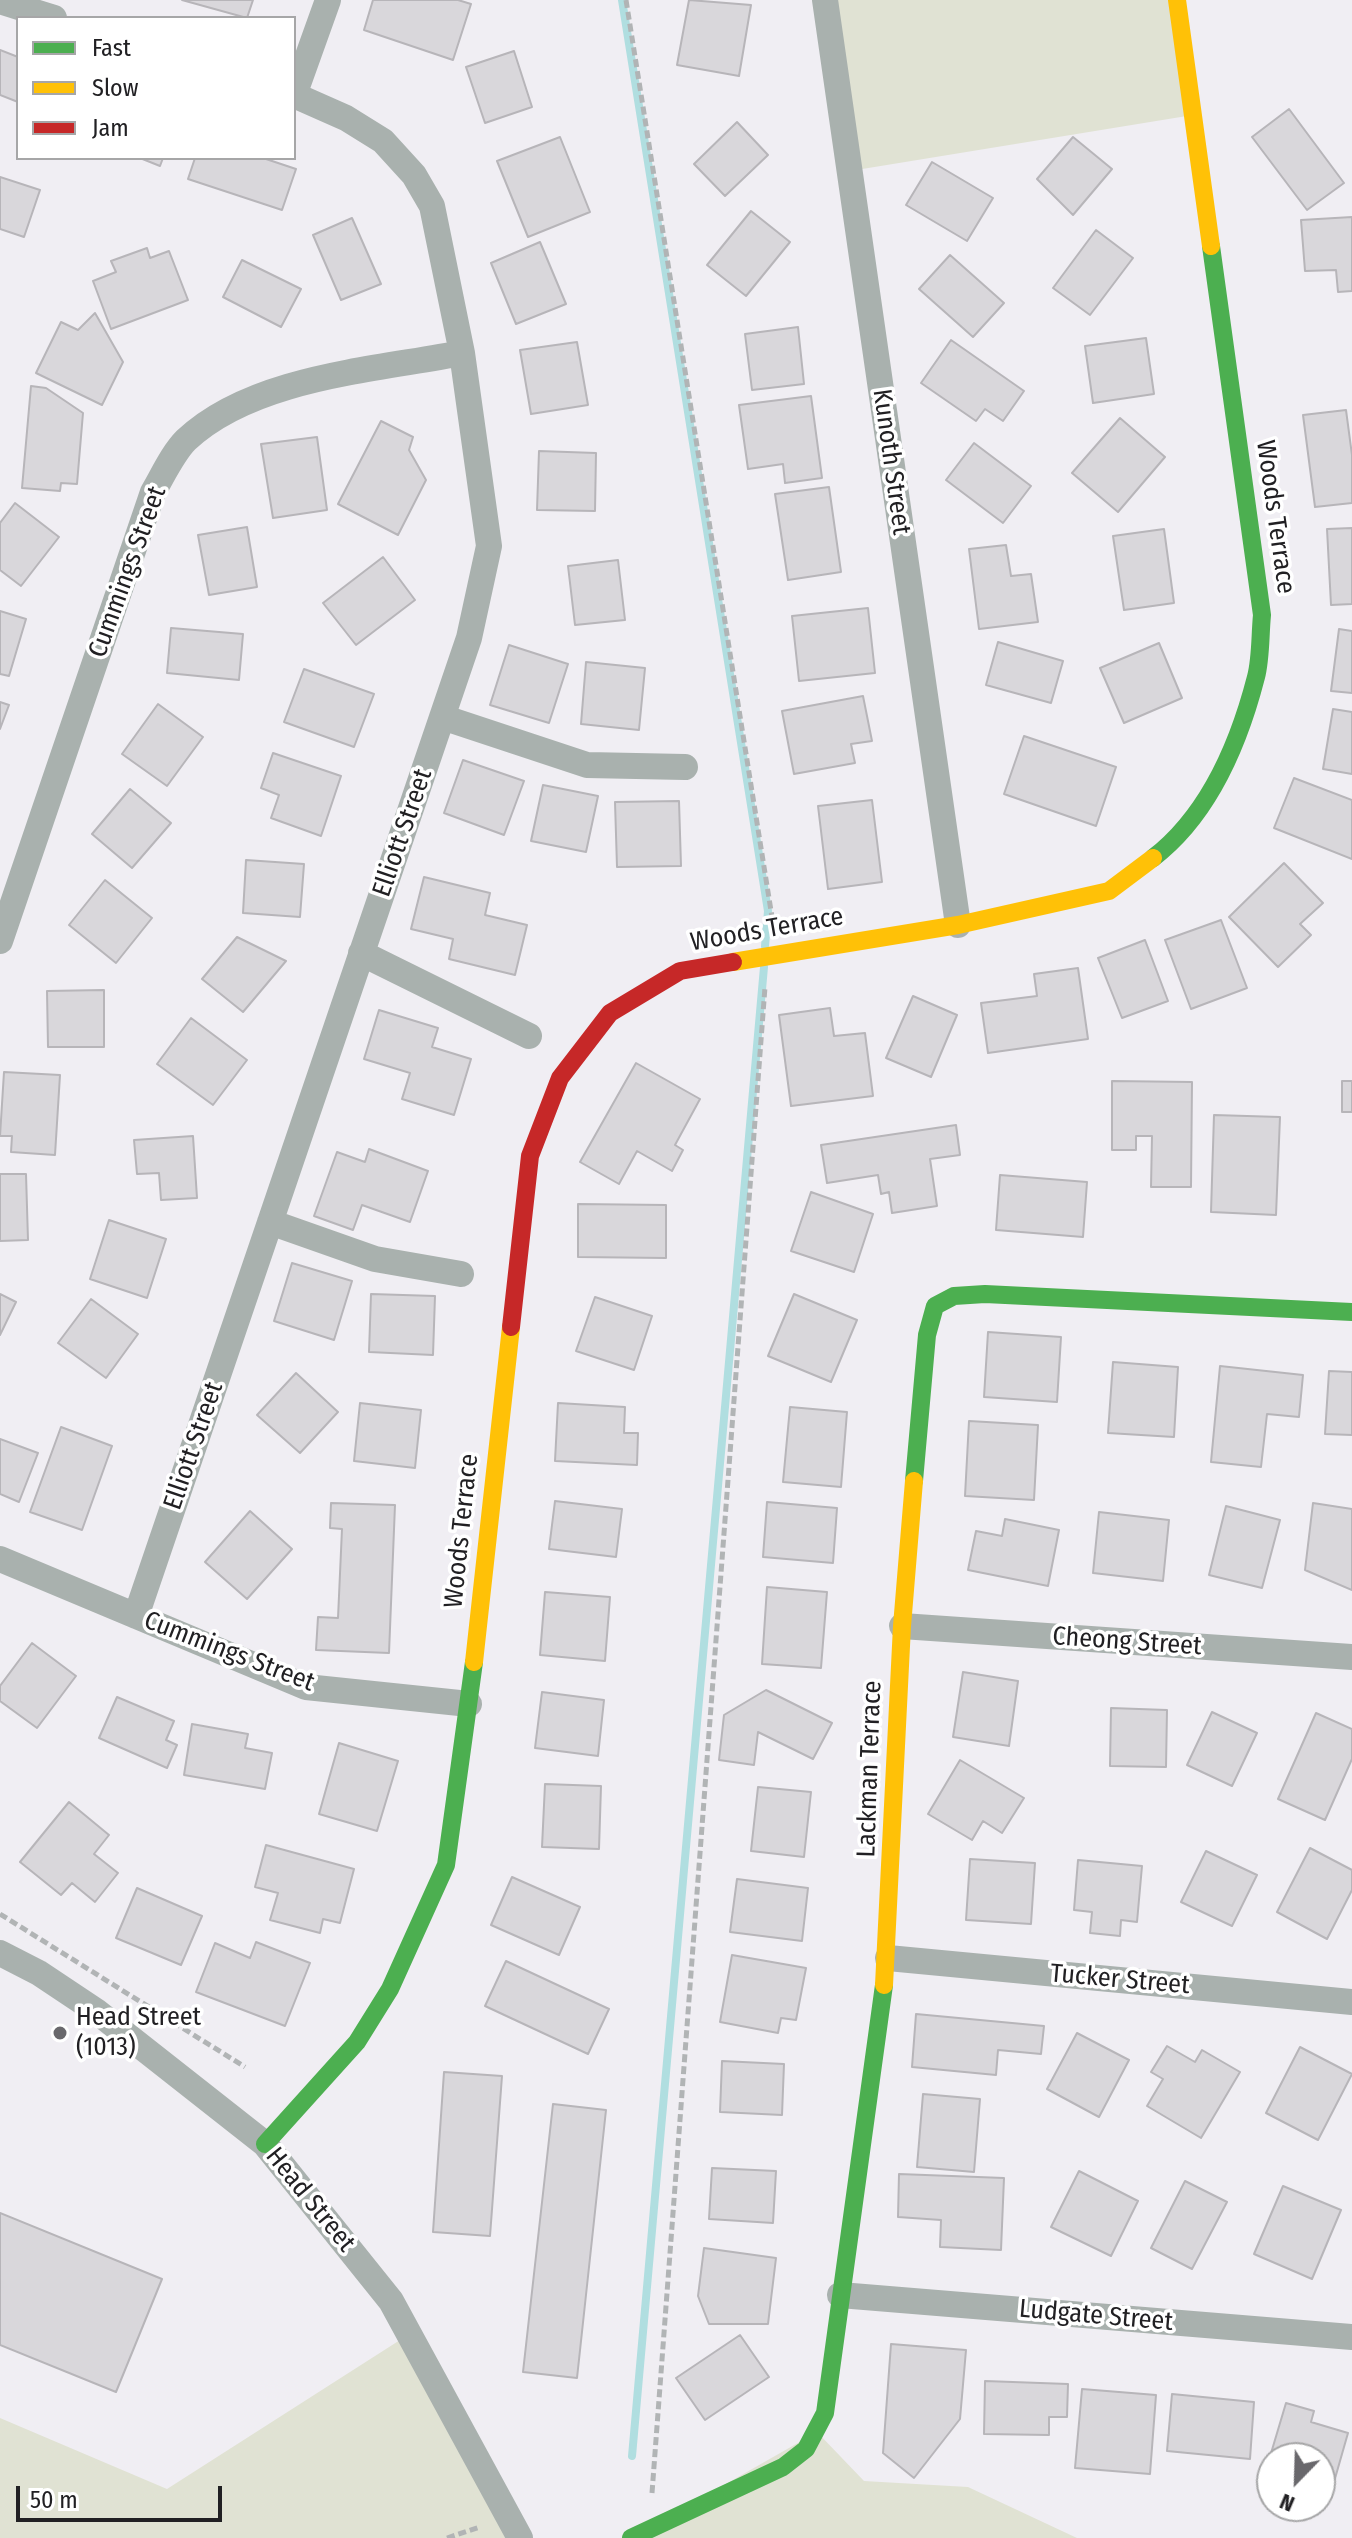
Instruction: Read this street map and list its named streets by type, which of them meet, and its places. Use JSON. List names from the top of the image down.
{
  "streets": {
    "street": [
      "Kunoth Street",
      "Woods Terrace",
      "Cummings Street",
      "Elliott Street",
      "Cheong Street",
      "Lackman Terrace",
      "Tucker Street",
      "Head Street",
      "Ludgate Street"
    ]
  },
  "crossings": [
    ["Kunoth Street", "Woods Terrace"],
    ["Woods Terrace", "Cummings Street"],
    ["Woods Terrace", "Head Street"],
    ["Cummings Street", "Elliott Street"],
    ["Cheong Street", "Lackman Terrace"],
    ["Lackman Terrace", "Tucker Street"],
    ["Lackman Terrace", "Ludgate Street"]
  ],
  "places": ["Head Street (1013)"],
  "legend": ["Fast", "Slow", "Jam"],
  "scale_bar": "50 m",
  "north": "bottom left"
}
